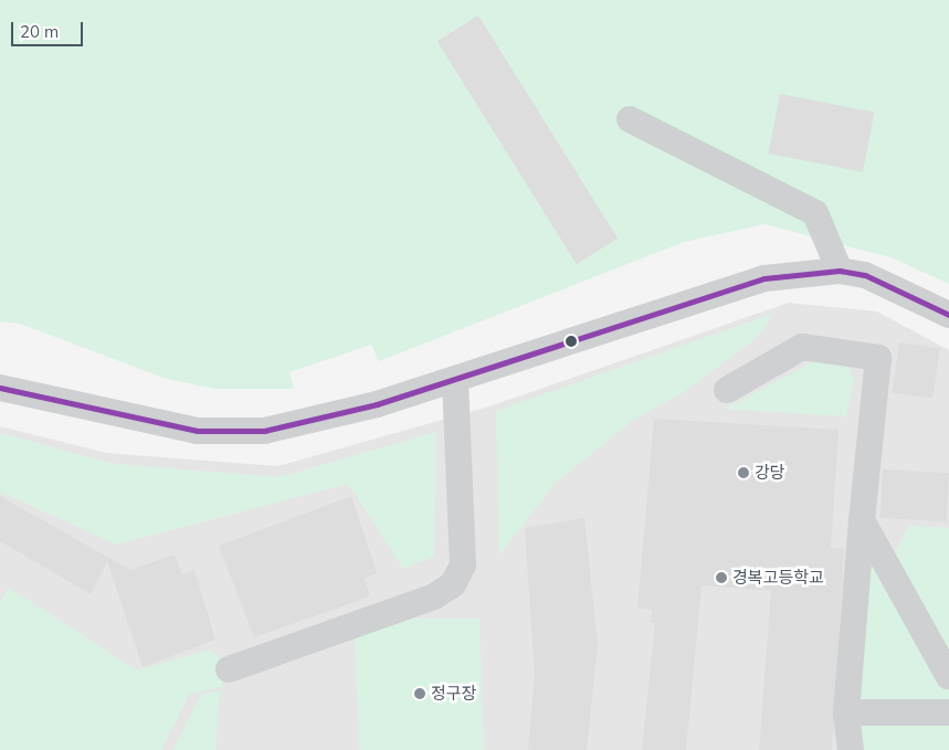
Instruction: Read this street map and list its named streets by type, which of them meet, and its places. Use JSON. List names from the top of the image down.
{
  "places": ["강당", "경복고등학교", "정구장"],
  "scale_bar": "20 m"
}
